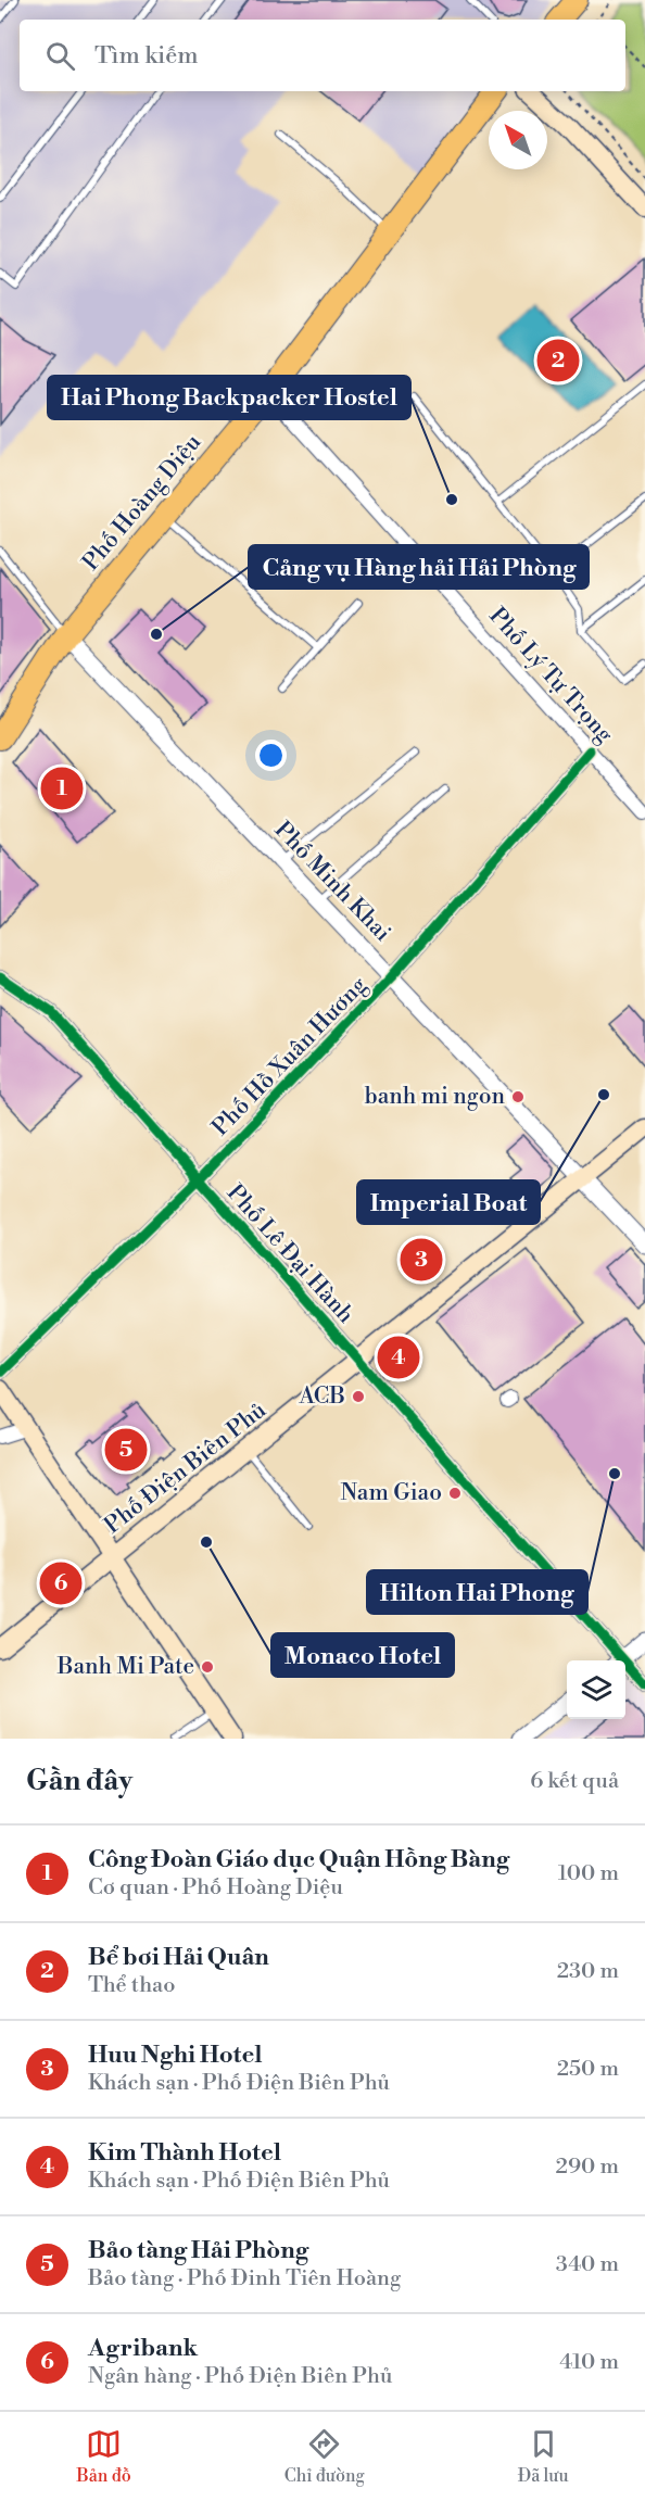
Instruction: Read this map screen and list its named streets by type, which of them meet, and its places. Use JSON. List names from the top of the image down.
{
  "streets": {
    "main road": ["Phố Hoàng Diệu", "Phố Điện Biên Phủ"],
    "street": [
      "Phố Lý Tự Trọng",
      "Phố Minh Khai",
      "Phố Hồ Xuân Hương",
      "Phố Lê Đại Hành"
    ]
  },
  "crossings": [
    ["Phố Hoàng Diệu", "Phố Lý Tự Trọng"],
    ["Phố Hoàng Diệu", "Phố Minh Khai"],
    ["Phố Lý Tự Trọng", "Phố Hồ Xuân Hương"],
    ["Phố Minh Khai", "Phố Hồ Xuân Hương"],
    ["Phố Minh Khai", "Phố Điện Biên Phủ"],
    ["Phố Hồ Xuân Hương", "Phố Lê Đại Hành"],
    ["Phố Lê Đại Hành", "Phố Điện Biên Phủ"]
  ],
  "places": [
    "Hai Phong Backpacker Hostel",
    "Cảng vụ Hàng hải Hải Phòng",
    "Imperial Boat",
    "banh mi ngon",
    "ACB",
    "Hilton Hai Phong",
    "Nam Giao",
    "Monaco Hotel",
    "Banh Mi Pate"
  ],
  "north": "top left",
  "page": {
    "search": "Tìm kiếm",
    "pins": [
      "2",
      "1",
      "3",
      "4",
      "5",
      "6"
    ],
    "heading": ["Gần đây", "6 kết quả"],
    "list": [
      {
        "mark": "1",
        "name": "Công Đoàn Giáo dục Quận Hồng Bàng",
        "note": "Cơ quan · Phố Hoàng Diệu",
        "value": "100 m"
      },
      {
        "mark": "2",
        "name": "Bể bơi Hải Quân",
        "note": "Thể thao",
        "value": "230 m"
      },
      {
        "mark": "3",
        "name": "Huu Nghi Hotel",
        "note": "Khách sạn · Phố Điện Biên Phủ",
        "value": "250 m"
      },
      {
        "mark": "4",
        "name": "Kim Thành Hotel",
        "note": "Khách sạn · Phố Điện Biên Phủ",
        "value": "290 m"
      },
      {
        "mark": "5",
        "name": "Bảo tàng Hải Phòng",
        "note": "Bảo tàng · Phố Đinh Tiên Hoàng",
        "value": "340 m"
      },
      {
        "mark": "6",
        "name": "Agribank",
        "note": "Ngân hàng · Phố Điện Biên Phủ",
        "value": "410 m"
      }
    ],
    "nav": ["Bản đồ", "Chỉ đường", "Đã lưu"]
  }
}
